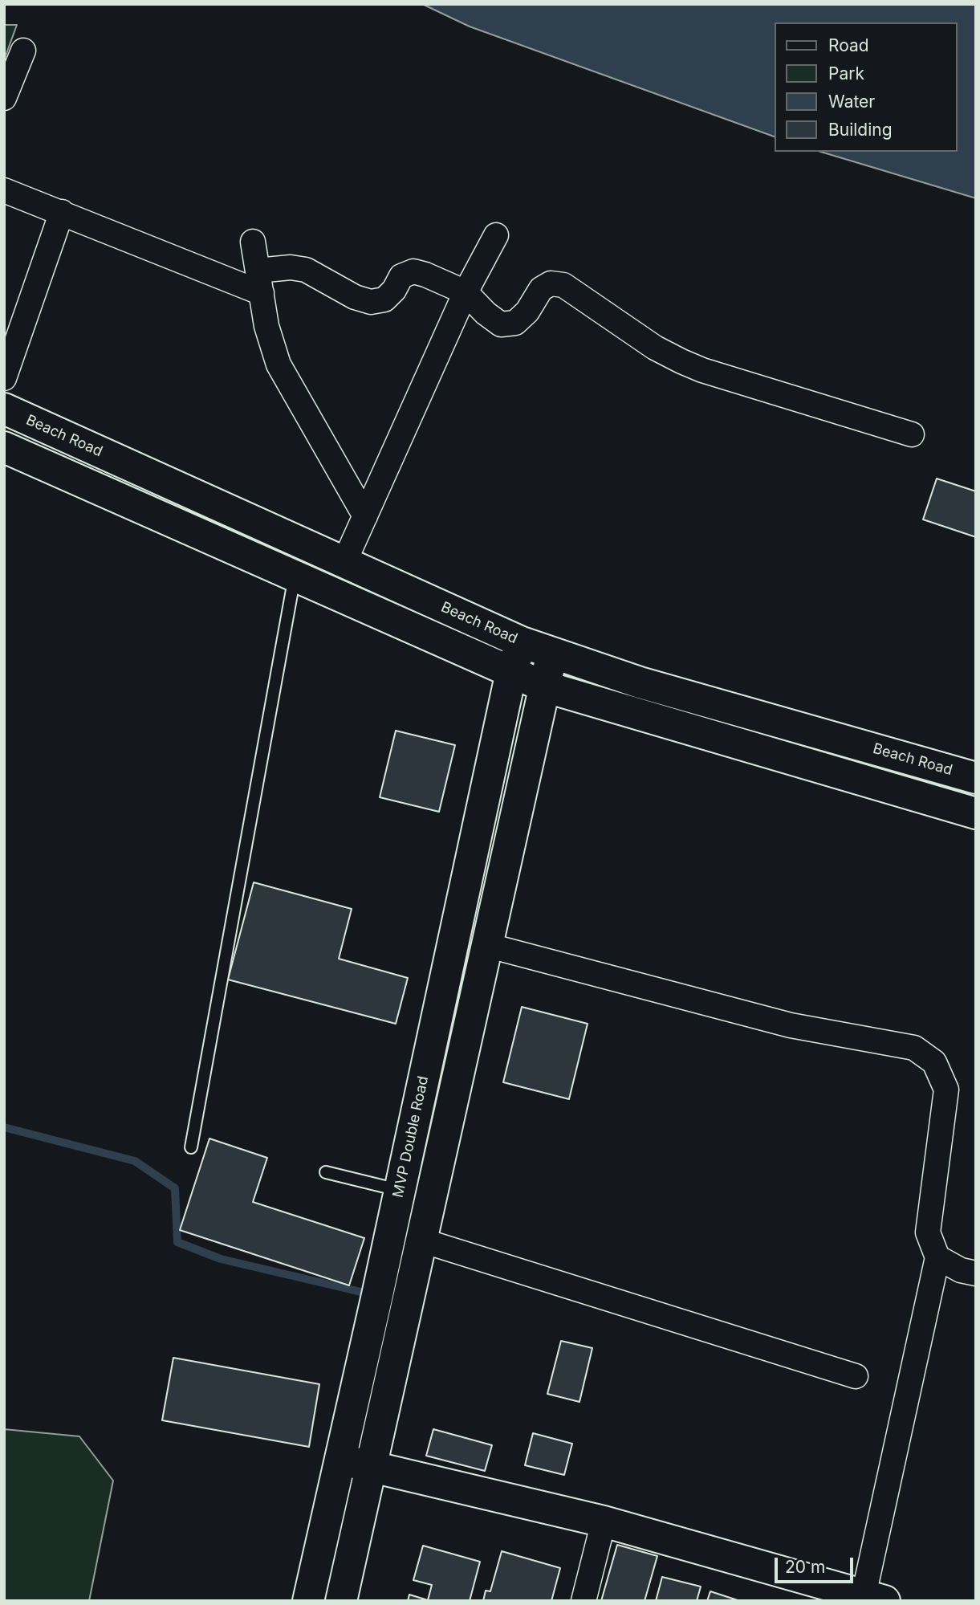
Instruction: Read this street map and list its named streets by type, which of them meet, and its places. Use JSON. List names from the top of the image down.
{
  "streets": {
    "main road": ["Beach Road", "MVP Double Road"]
  },
  "crossings": [
    ["Beach Road", "MVP Double Road"]
  ],
  "legend": [
    "Road",
    "Park",
    "Water",
    "Building"
  ],
  "scale_bar": "20 m"
}
